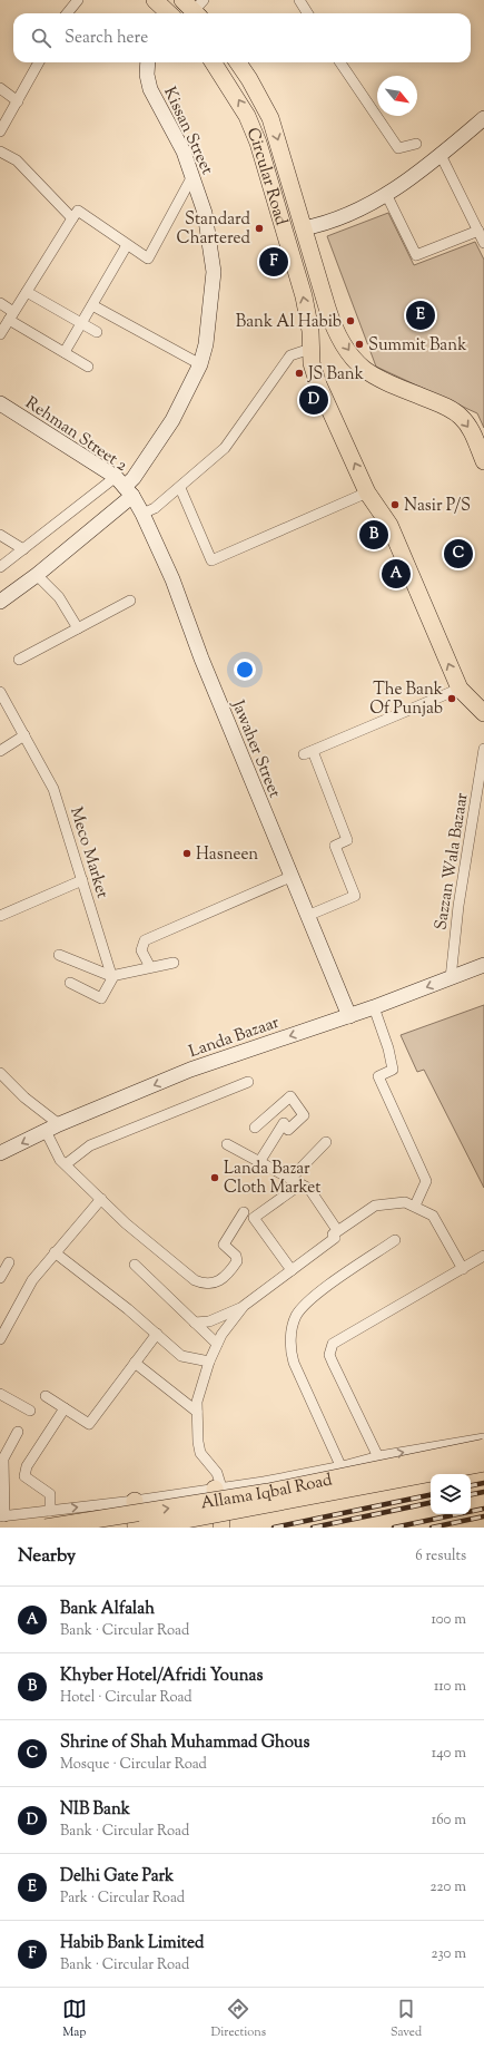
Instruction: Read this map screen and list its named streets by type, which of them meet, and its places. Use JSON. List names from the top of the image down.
{
  "streets": {
    "main road": ["Circular Road", "Allama Iqbal Road"],
    "street": [
      "Kissan Street",
      "Rehman Street 2",
      "Jawaher Street",
      "Meco Market",
      "Sazzan Wala Bazaar",
      "Landa Bazaar"
    ]
  },
  "crossings": [
    ["Kissan Street", "Rehman Street 2"],
    ["Kissan Street", "Jawaher Street"],
    ["Rehman Street 2", "Jawaher Street"],
    ["Jawaher Street", "Landa Bazaar"],
    ["Sazzan Wala Bazaar", "Landa Bazaar"]
  ],
  "places": [
    "Standard Chartered",
    "Bank Al Habib",
    "Summit Bank",
    "JS Bank",
    "Nasir P/S",
    "The Bank Of Punjab",
    "Hasneen",
    "Landa Bazar Cloth Market"
  ],
  "north": "bottom right",
  "page": {
    "search": "Search here",
    "pins": [
      "F",
      "E",
      "D",
      "B",
      "C",
      "A"
    ],
    "heading": ["Nearby", "6 results"],
    "list": [
      {
        "mark": "A",
        "name": "Bank Alfalah",
        "note": "Bank · Circular Road",
        "value": "100 m"
      },
      {
        "mark": "B",
        "name": "Khyber Hotel/Afridi Younas",
        "note": "Hotel · Circular Road",
        "value": "110 m"
      },
      {
        "mark": "C",
        "name": "Shrine of Shah Muhammad Ghous",
        "note": "Mosque · Circular Road",
        "value": "140 m"
      },
      {
        "mark": "D",
        "name": "NIB Bank",
        "note": "Bank · Circular Road",
        "value": "160 m"
      },
      {
        "mark": "E",
        "name": "Delhi Gate Park",
        "note": "Park · Circular Road",
        "value": "220 m"
      },
      {
        "mark": "F",
        "name": "Habib Bank Limited",
        "note": "Bank · Circular Road",
        "value": "230 m"
      }
    ],
    "nav": ["Map", "Directions", "Saved"]
  }
}
